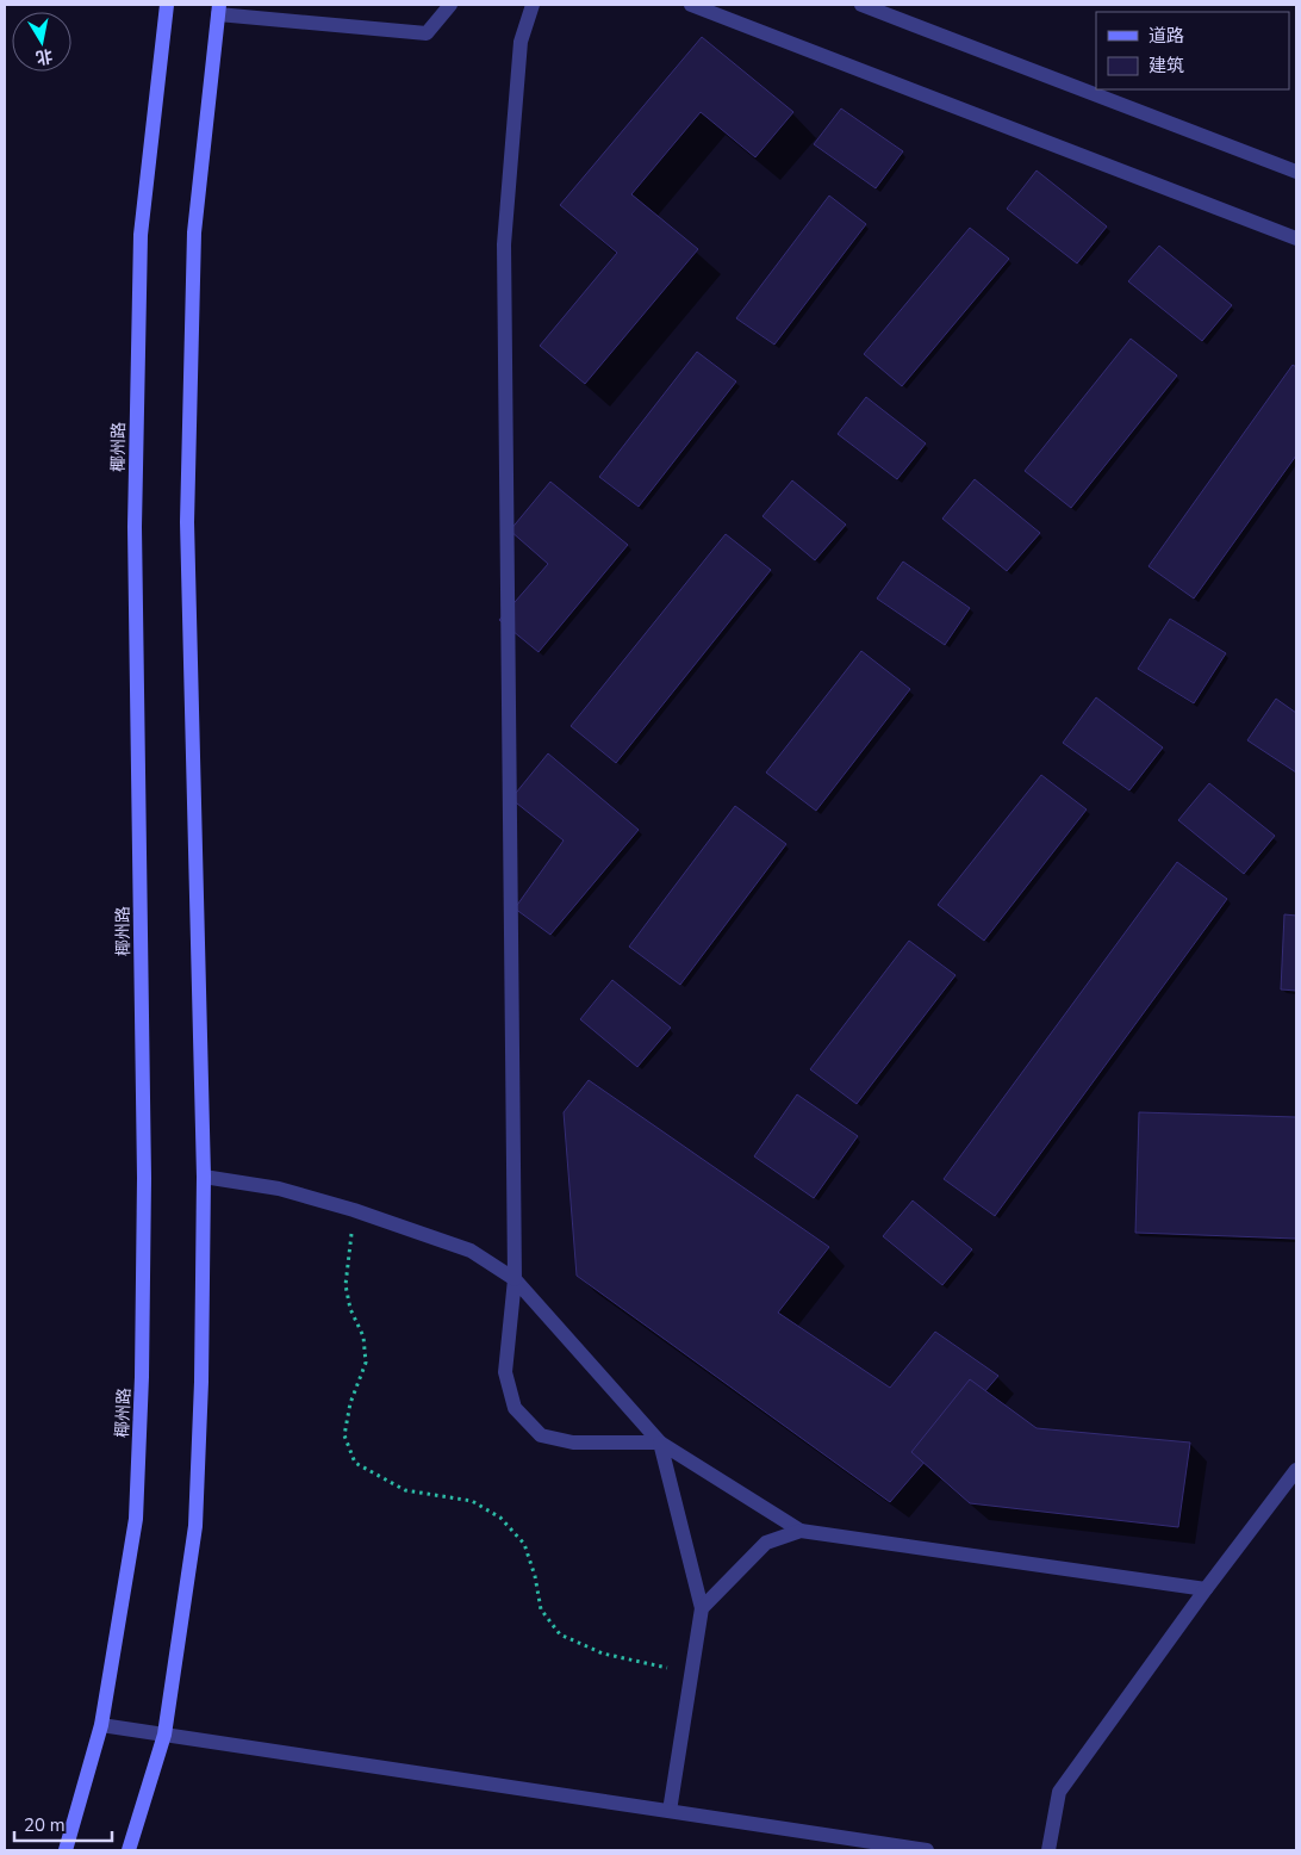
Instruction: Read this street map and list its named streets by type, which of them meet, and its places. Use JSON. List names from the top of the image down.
{
  "streets": {
    "main road": ["椰州路"]
  },
  "legend": ["道路", "建筑"],
  "scale_bar": "20 m",
  "north": "bottom"
}
